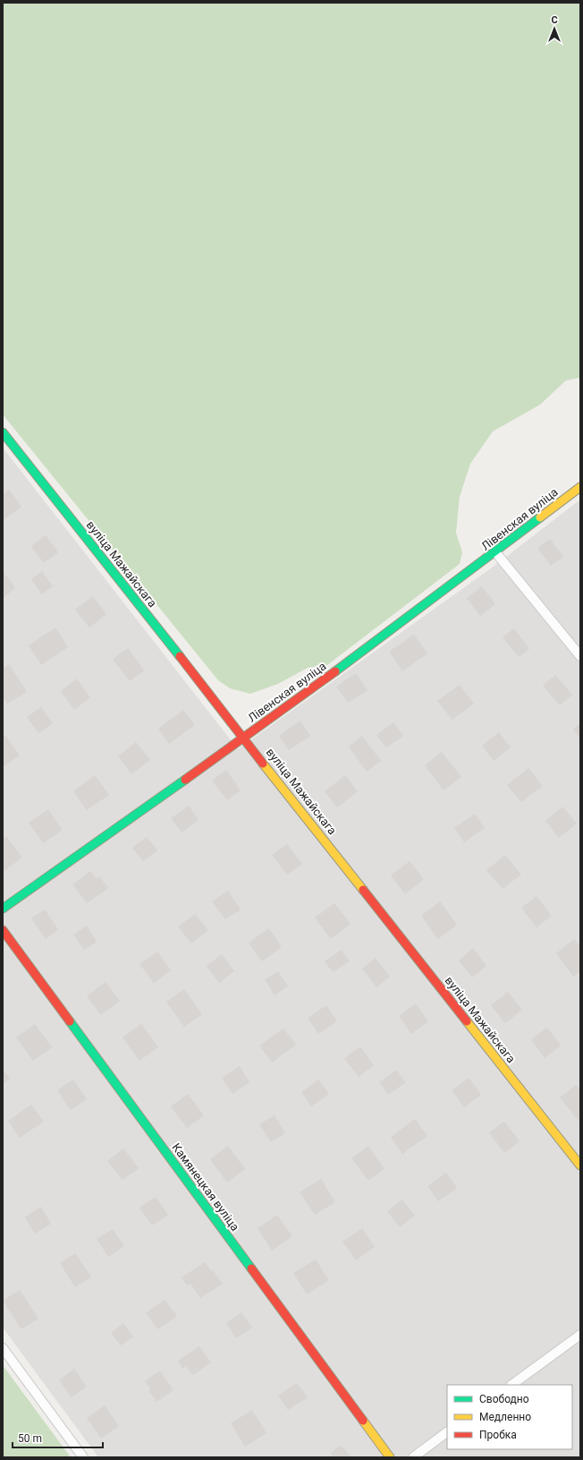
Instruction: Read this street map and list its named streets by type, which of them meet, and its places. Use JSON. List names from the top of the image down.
{
  "streets": {
    "street": ["Лівенская вуліца", "вуліца Мажайскага", "Камянецкая вуліца"]
  },
  "crossings": [
    ["Лівенская вуліца", "вуліца Мажайскага"]
  ],
  "legend": ["Свободно", "Медленно", "Пробка"],
  "scale_bar": "50 m",
  "north": "top"
}
